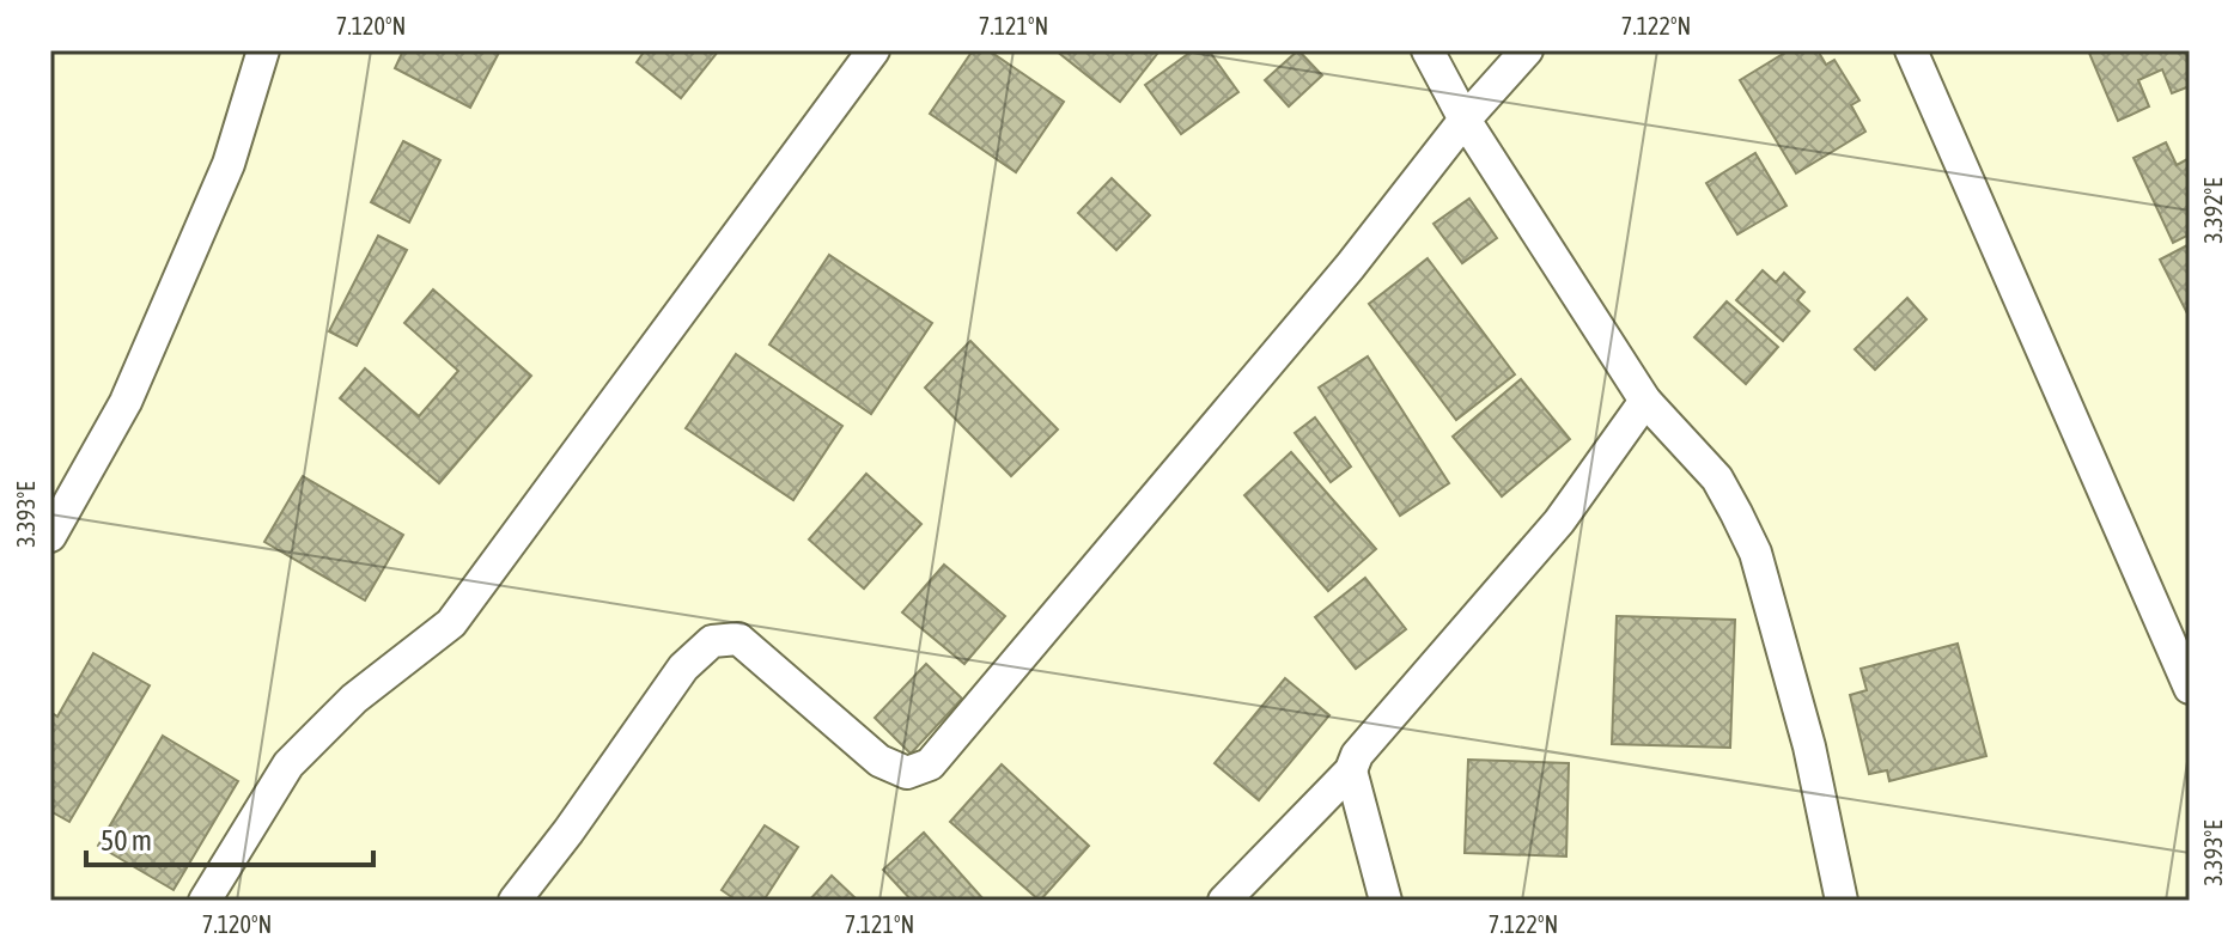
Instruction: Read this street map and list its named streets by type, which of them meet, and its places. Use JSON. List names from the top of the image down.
{
  "scale_bar": "50 m",
  "coordinates": [
    "7.120°N",
    "7.121°N",
    "7.122°N",
    "3.392°E",
    "3.393°E"
  ]
}
